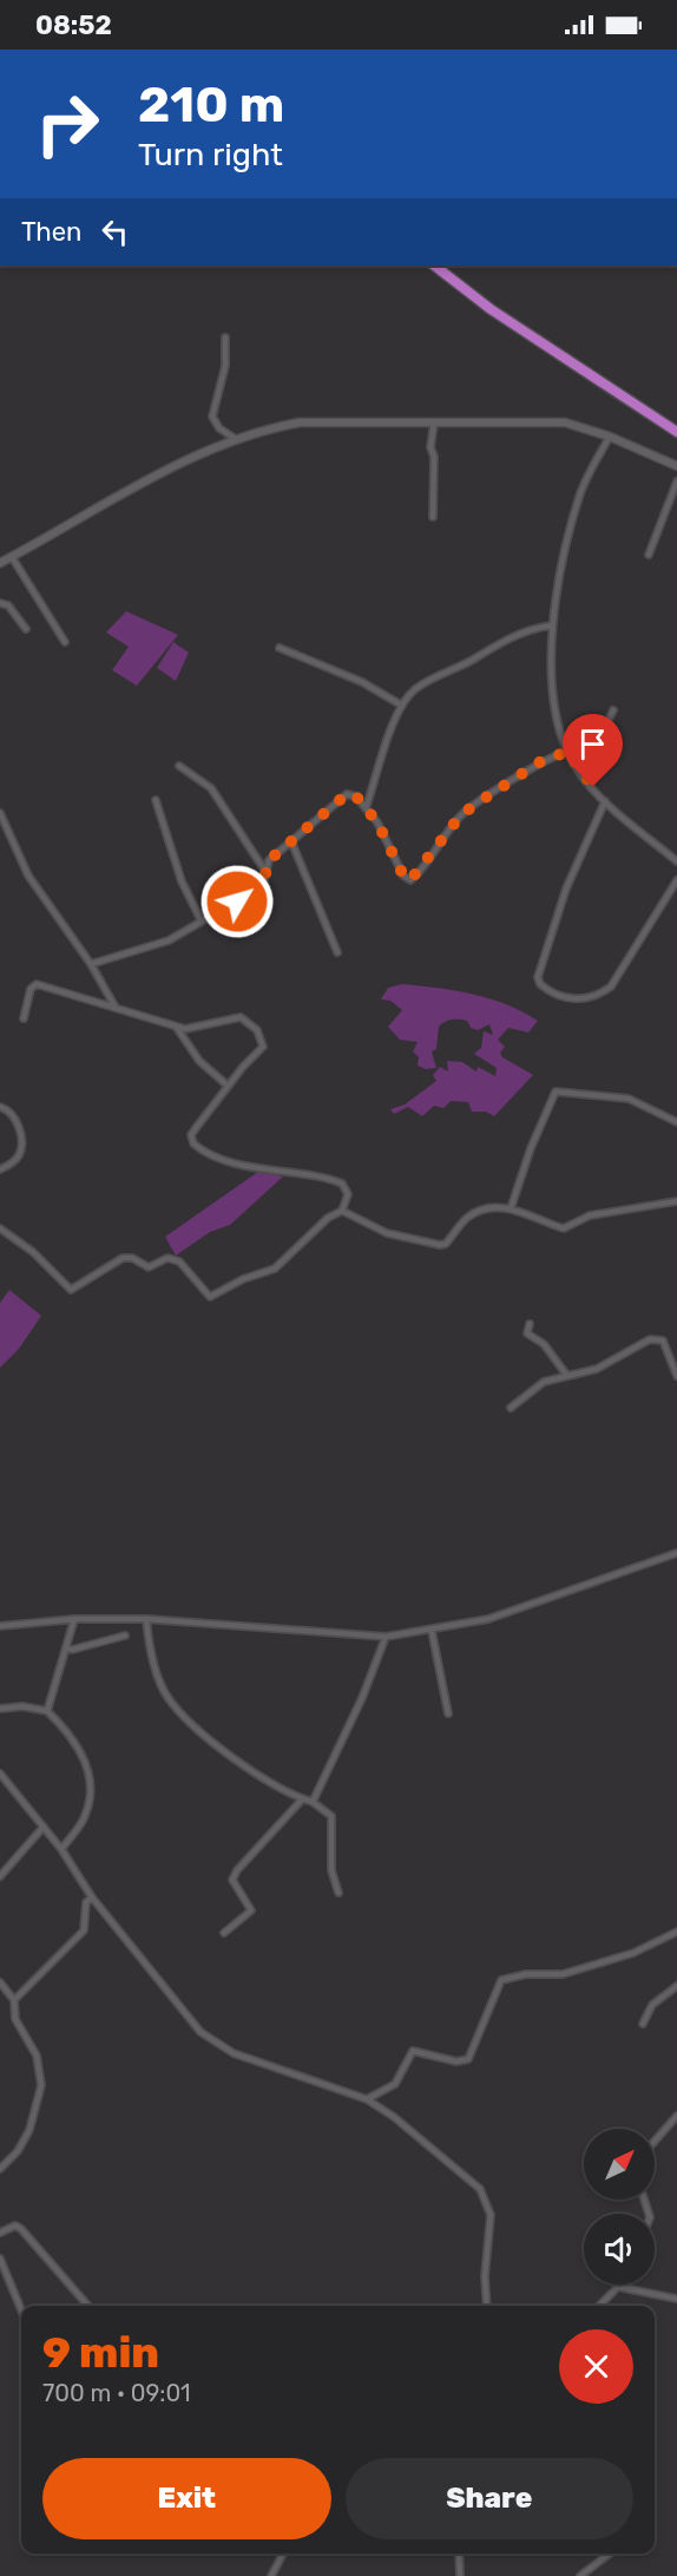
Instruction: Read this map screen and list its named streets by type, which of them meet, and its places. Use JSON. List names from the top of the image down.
{
  "north": "top right",
  "page": {
    "status": "08:52",
    "turn": ["210 m", "Turn right"],
    "then": "Then",
    "heading": ["9 min", "700 m · 09:01"],
    "buttons": ["Exit", "Share"]
  }
}
